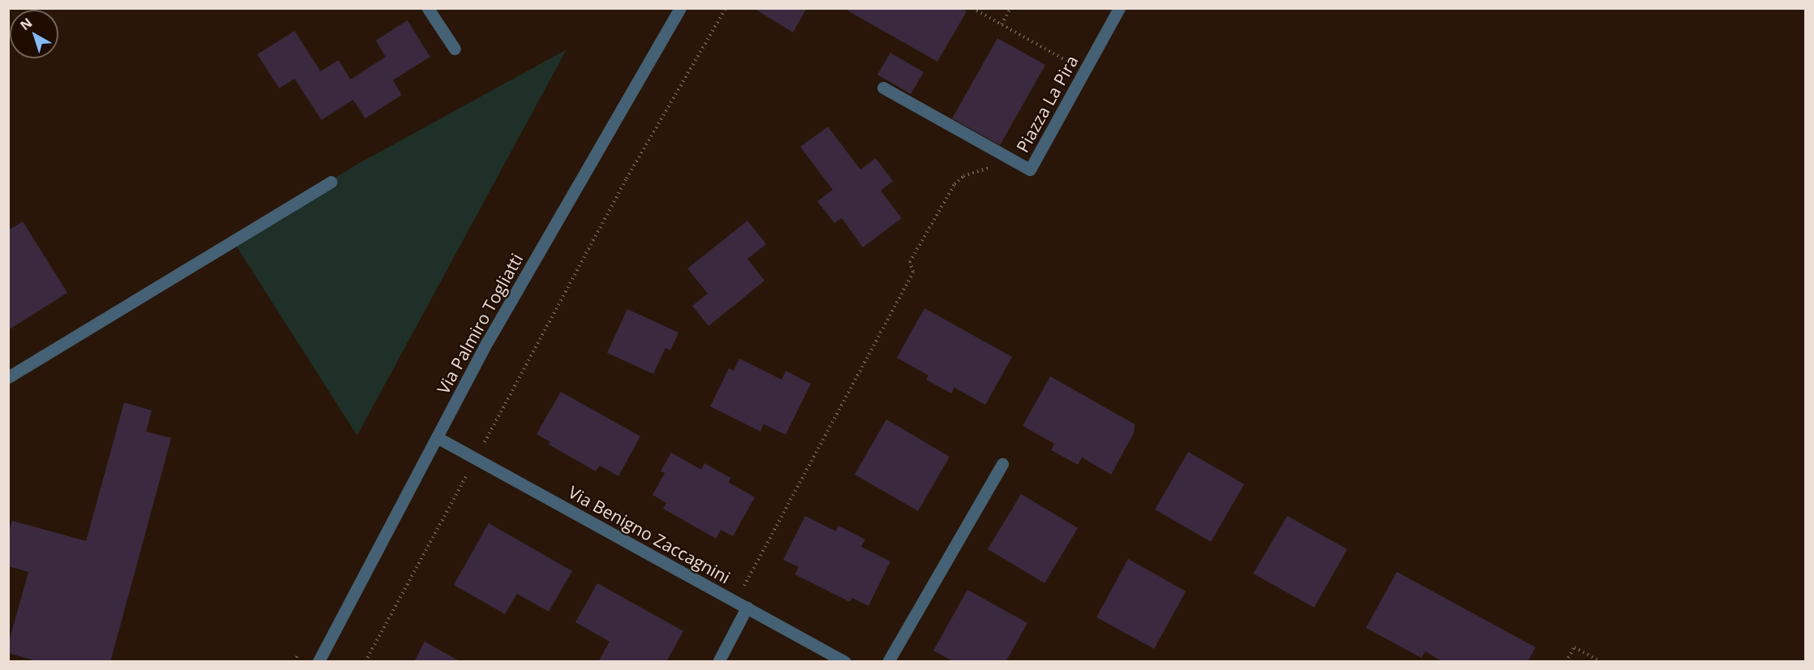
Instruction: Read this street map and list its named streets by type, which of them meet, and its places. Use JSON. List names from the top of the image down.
{
  "streets": {
    "street": ["Piazza La Pira", "Via Palmiro Togliatti", "Via Benigno Zaccagnini"]
  },
  "crossings": [
    ["Via Palmiro Togliatti", "Via Benigno Zaccagnini"]
  ],
  "north": "top left"
}
